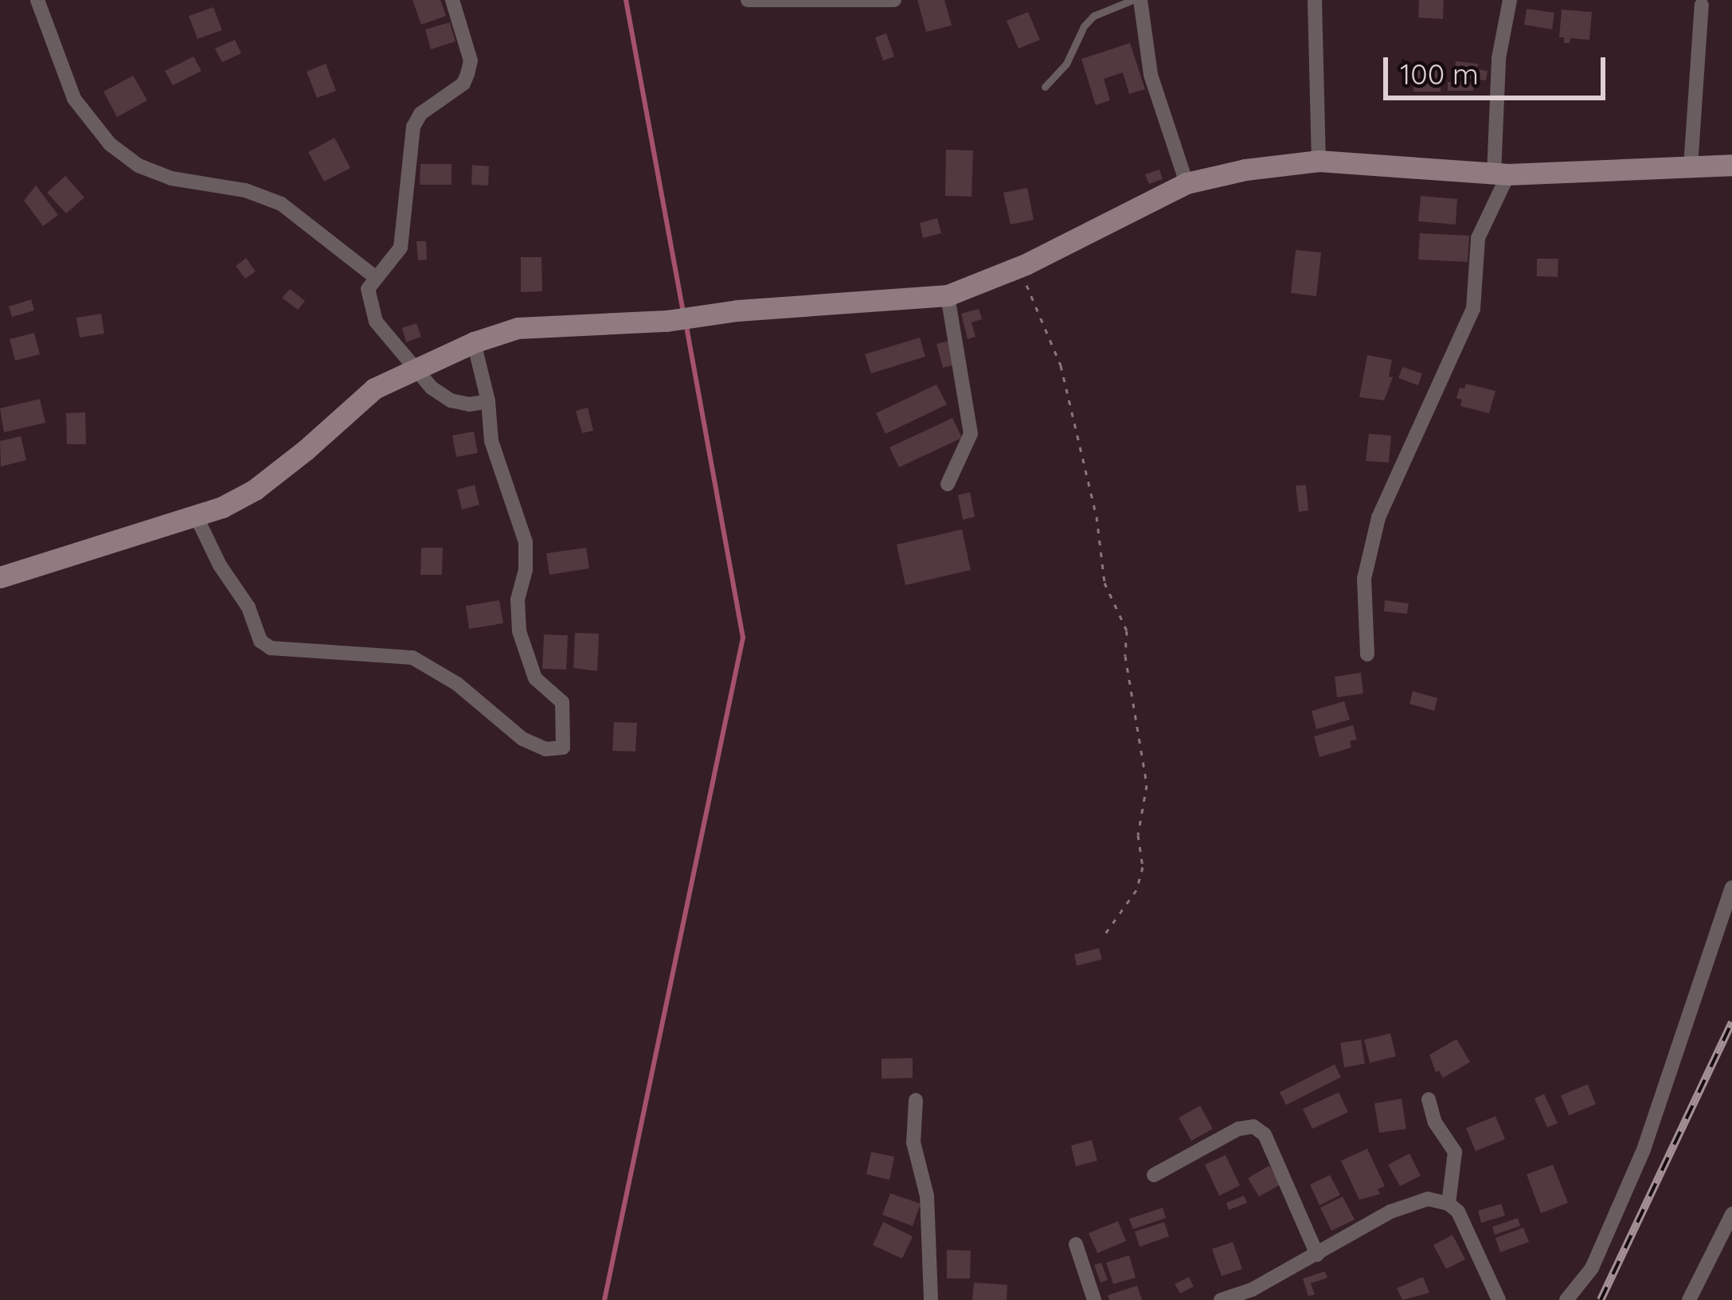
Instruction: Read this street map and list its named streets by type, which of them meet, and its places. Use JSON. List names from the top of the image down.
{
  "scale_bar": "100 m"
}
